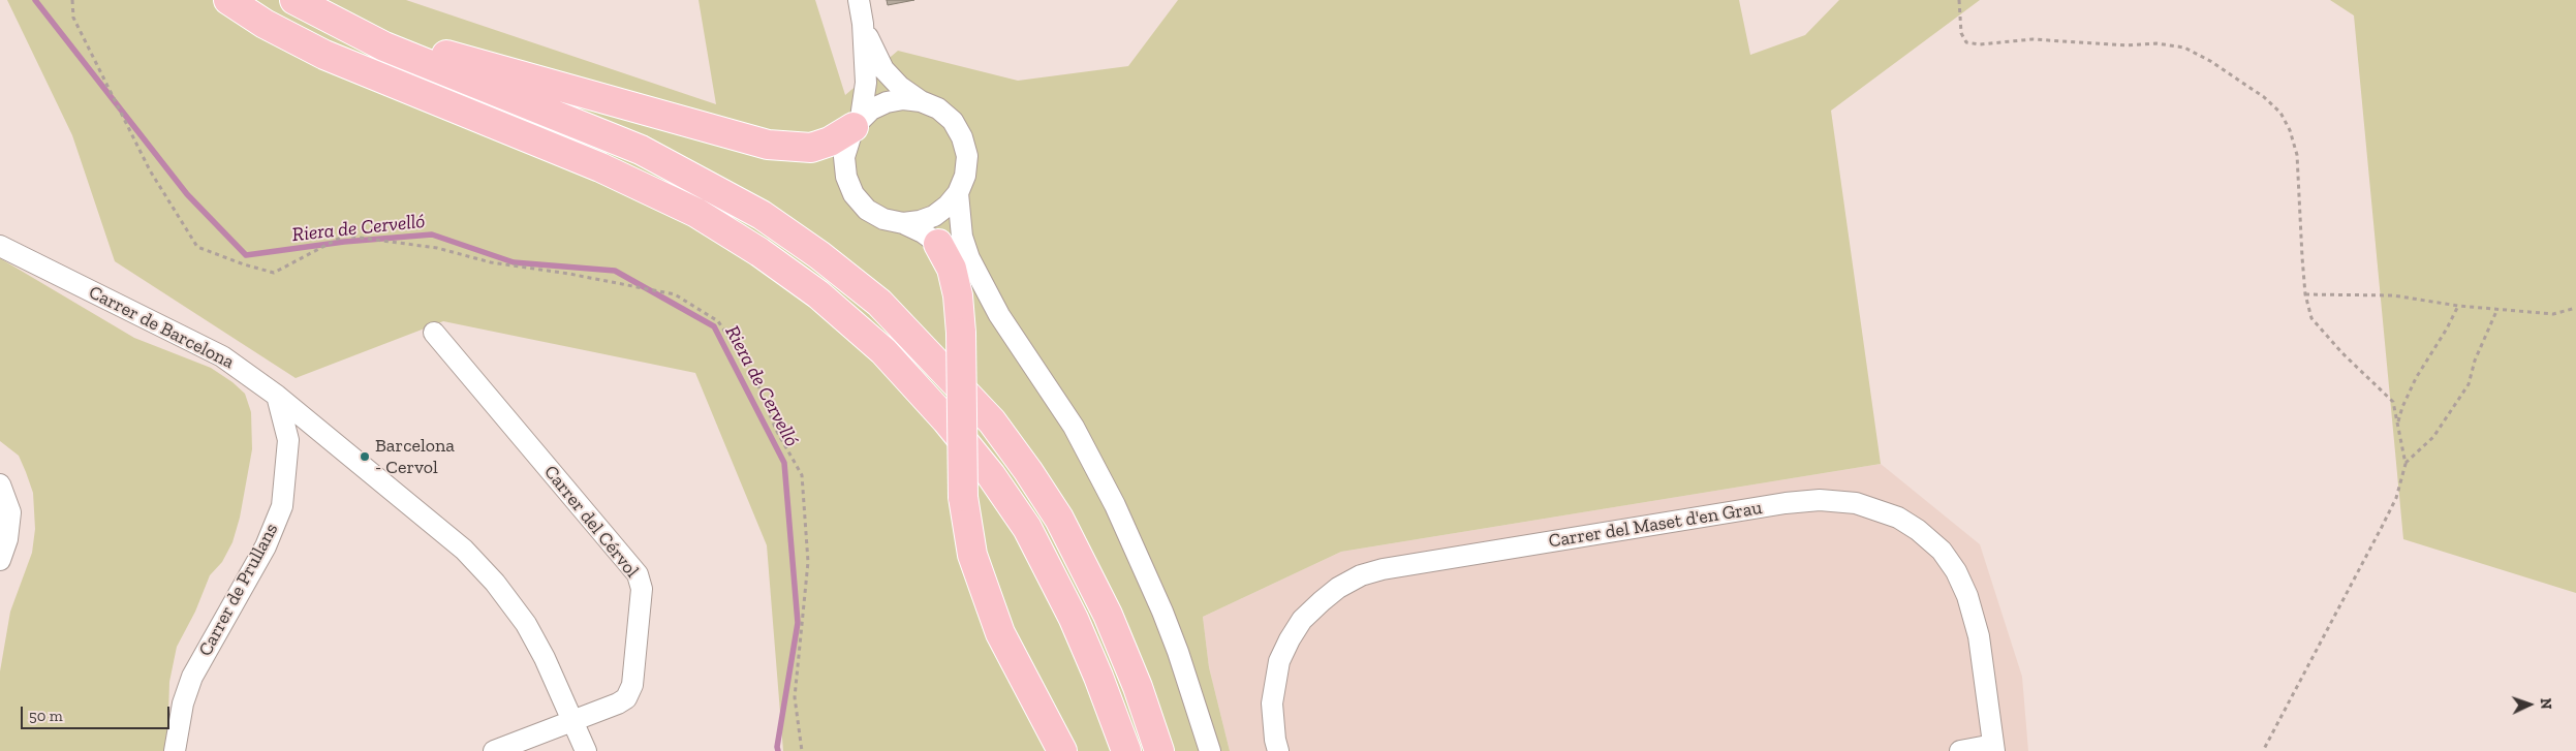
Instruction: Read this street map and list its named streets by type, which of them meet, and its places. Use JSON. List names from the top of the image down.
{
  "streets": {
    "street": [
      "Carrer de Barcelona",
      "Carrer del Cérvol",
      "Carrer del Maset d'en Grau",
      "Carrer de Prullans"
    ]
  },
  "crossings": [
    ["Carrer de Barcelona", "Carrer del Cérvol"],
    ["Carrer de Barcelona", "Carrer de Prullans"]
  ],
  "water": ["Riera de Cervelló"],
  "places": ["Barcelona - Cervol"],
  "scale_bar": "50 m",
  "north": "right"
}
